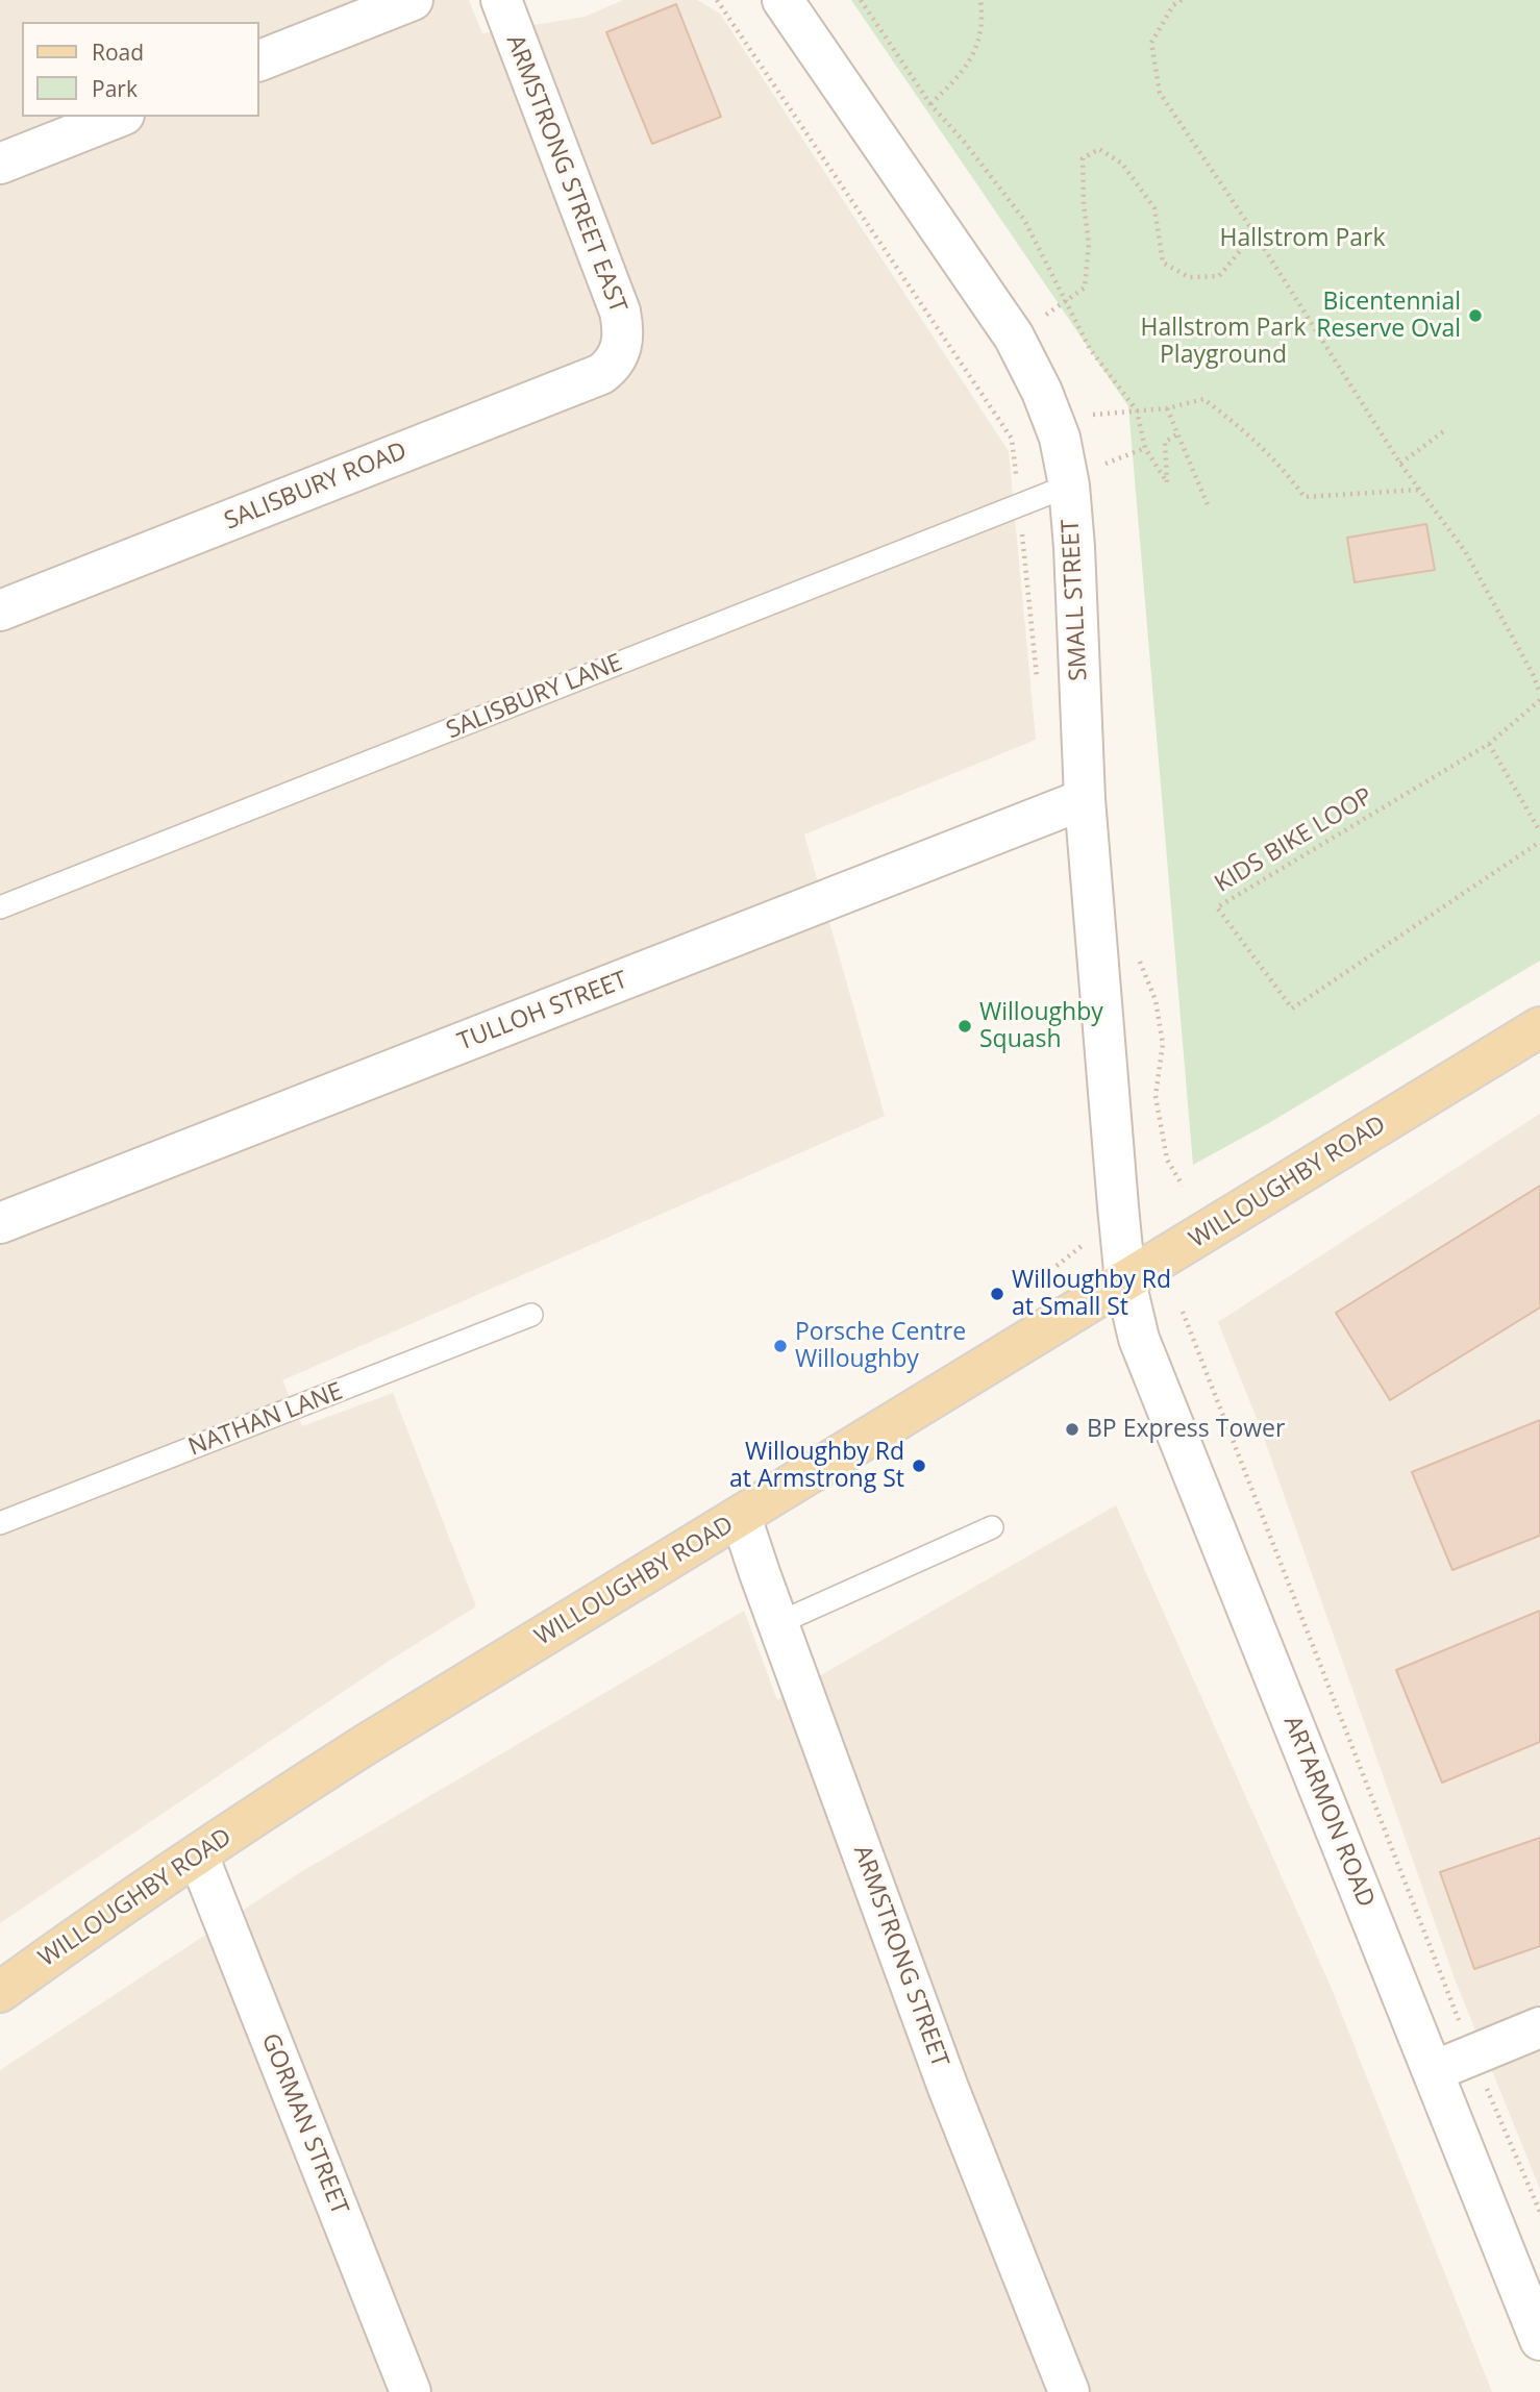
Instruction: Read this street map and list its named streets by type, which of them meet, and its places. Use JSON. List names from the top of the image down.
{
  "streets": {
    "main road": ["WILLOUGHBY ROAD"],
    "street": [
      "ARMSTRONG STREET EAST",
      "SALISBURY ROAD",
      "SMALL STREET",
      "TULLOH STREET",
      "ARTARMON ROAD",
      "ARMSTRONG STREET",
      "GORMAN STREET"
    ],
    "lane": ["SALISBURY LANE", "NATHAN LANE"],
    "path": ["KIDS BIKE LOOP"]
  },
  "crossings": [
    ["ARMSTRONG STREET EAST", "SALISBURY ROAD"],
    ["SMALL STREET", "SALISBURY LANE"],
    ["SMALL STREET", "TULLOH STREET"],
    ["SMALL STREET", "WILLOUGHBY ROAD"],
    ["SMALL STREET", "ARTARMON ROAD"],
    ["WILLOUGHBY ROAD", "ARTARMON ROAD"],
    ["WILLOUGHBY ROAD", "ARMSTRONG STREET"],
    ["WILLOUGHBY ROAD", "GORMAN STREET"]
  ],
  "parks": ["Hallstrom Park", "Hallstrom Park Playground"],
  "places": [
    "Bicentennial Reserve Oval",
    "Willoughby Squash",
    "Willoughby Rd at Small St",
    "Porsche Centre Willoughby",
    "BP Express Tower",
    "Willoughby Rd at Armstrong St"
  ],
  "legend": ["Road", "Park"]
}
